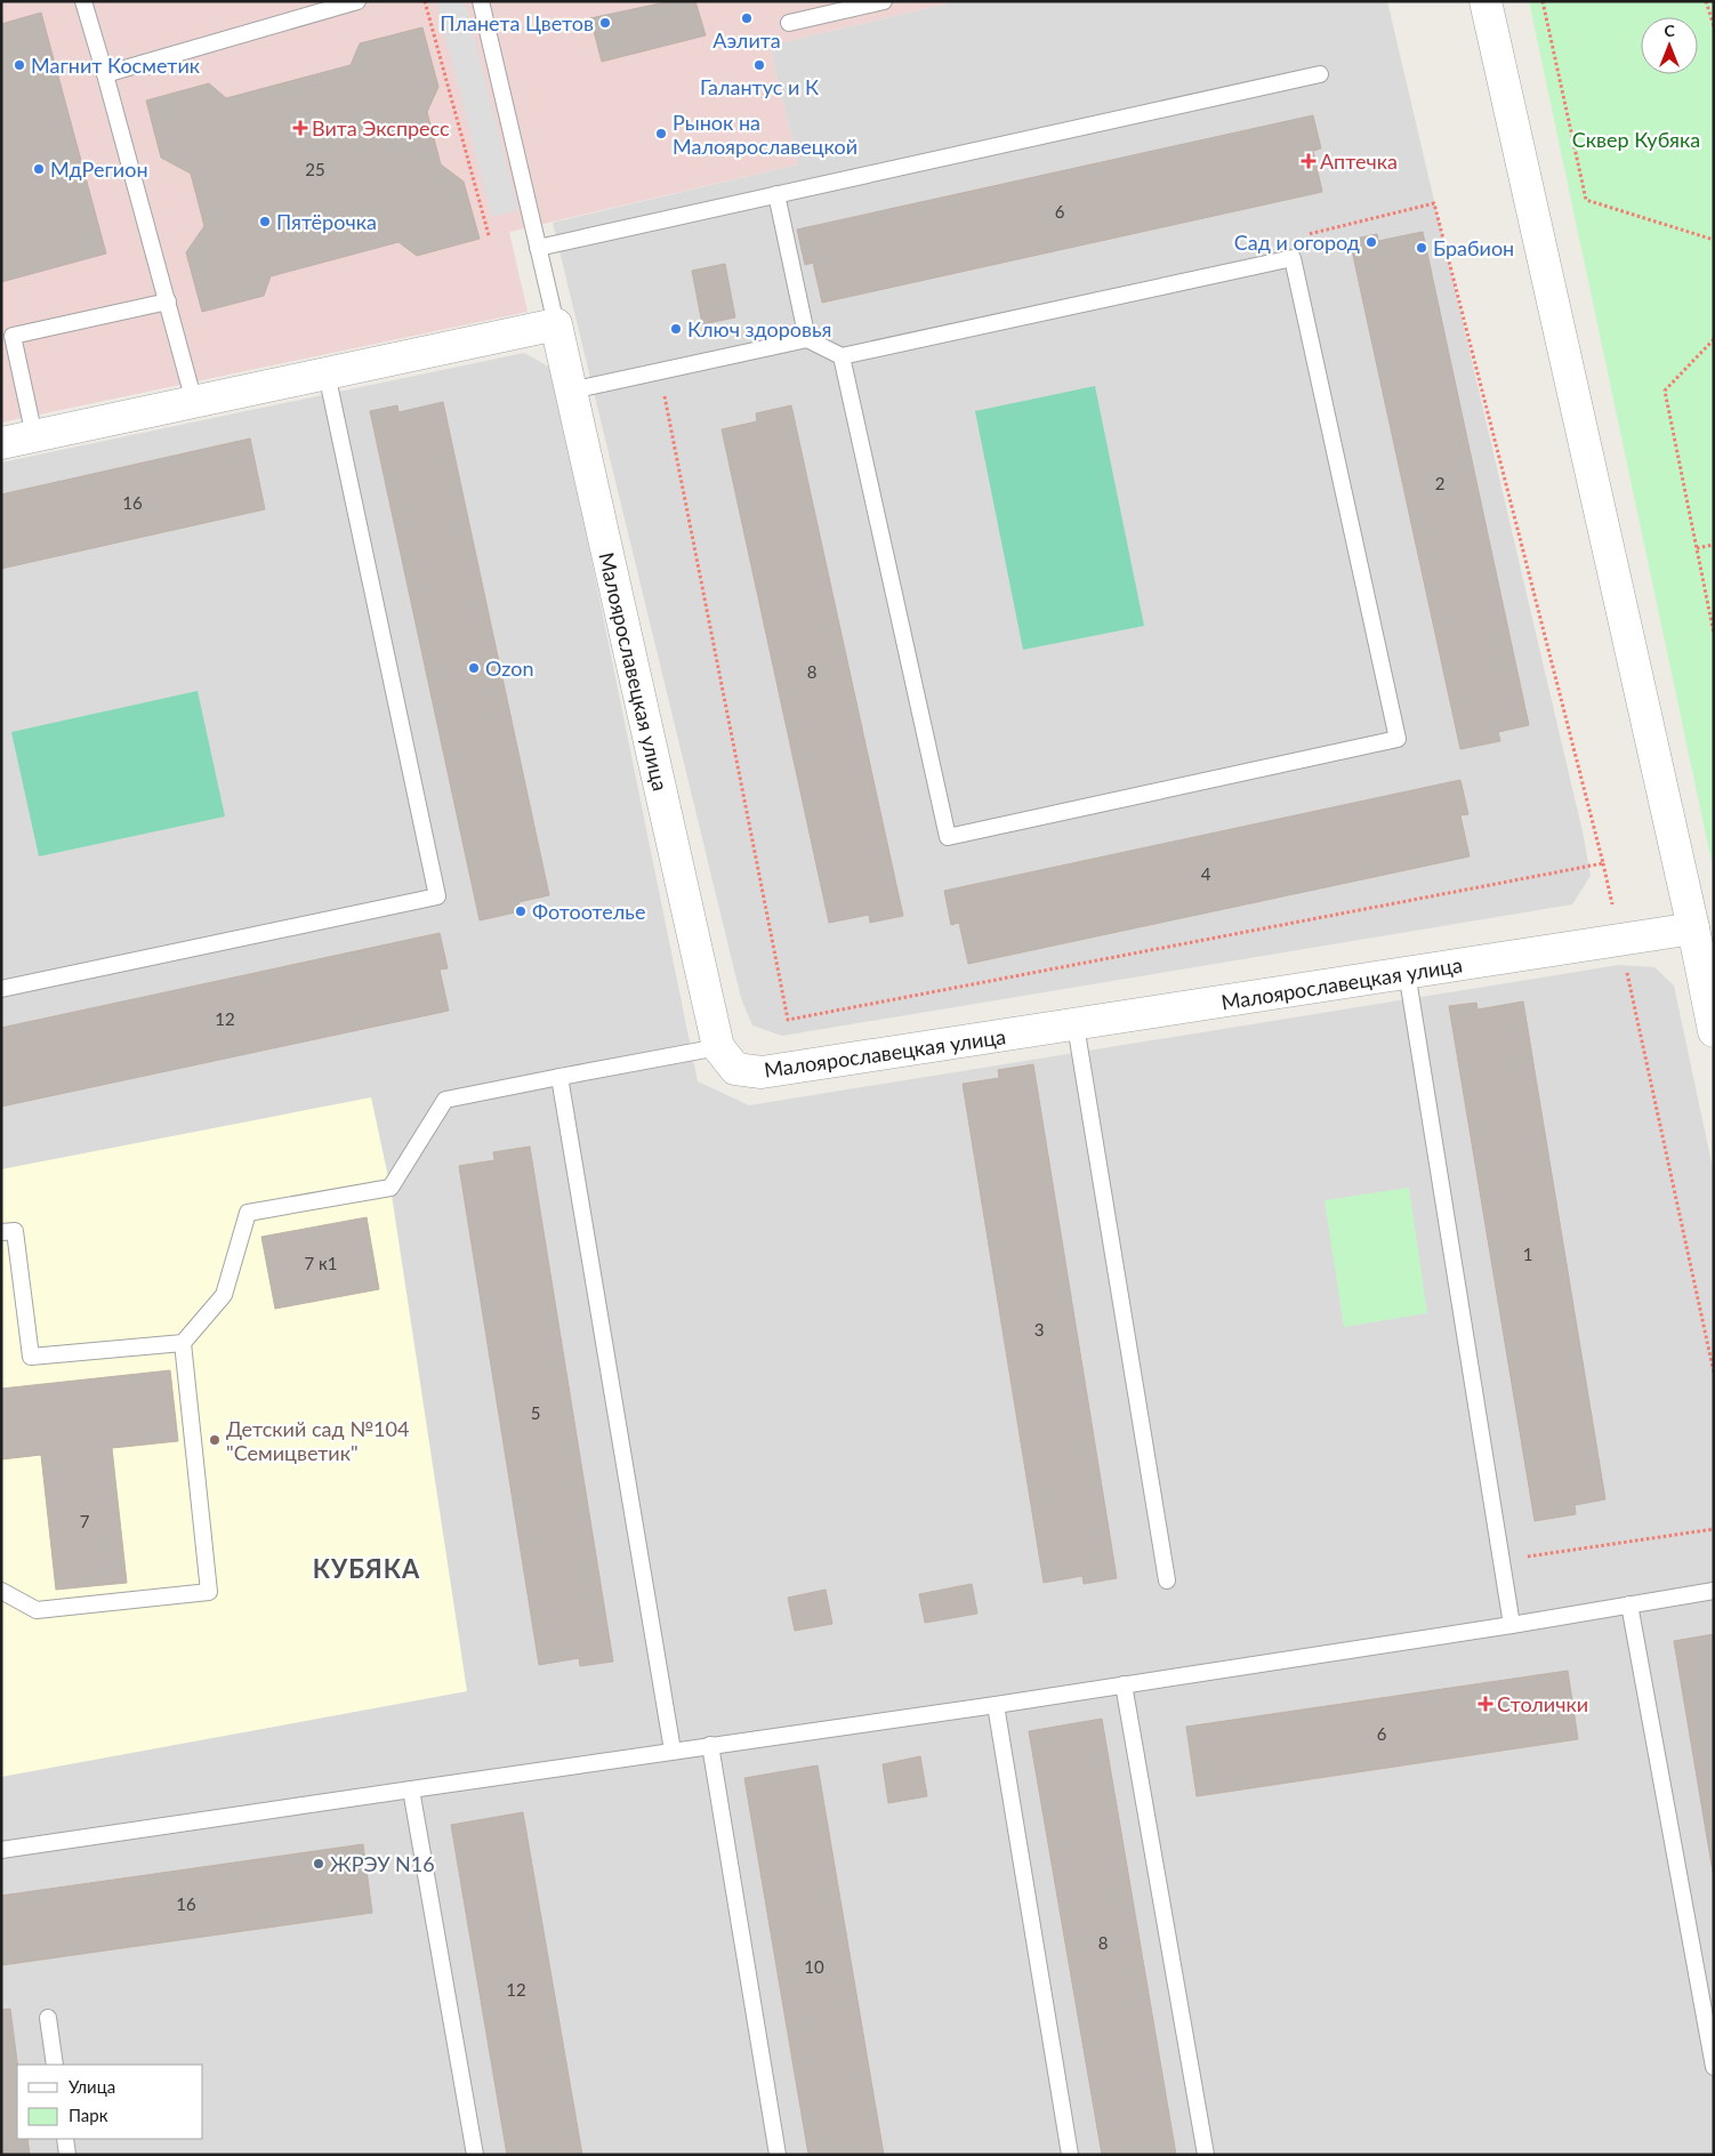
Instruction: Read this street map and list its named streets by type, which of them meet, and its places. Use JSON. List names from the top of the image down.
{
  "streets": {
    "street": ["Малоярославецкая улица"]
  },
  "districts": ["КУБЯКА"],
  "parks": ["Сквер Кубяка"],
  "places": {
    "other": [
      "Аэлита",
      "Планета Цветов",
      "Магнит Косметик",
      "Галантус и К",
      "Рынок на Малоярославецкой",
      "МдРегион",
      "Пятёрочка",
      "Сад и огород",
      "Брабион",
      "Ключ здоровья",
      "Ozon",
      "Фотоотелье",
      "Детский сад №104 \"Семицветик\"",
      "ЖРЭУ N16"
    ],
    "health": ["Вита Экспресс", "Аптечка", "Столички"]
  },
  "house_numbers": [
    "25",
    "6",
    "2",
    "16",
    "8",
    "4",
    "12",
    "1",
    "7 к1",
    "3",
    "5",
    "7",
    "6",
    "16",
    "8",
    "10",
    "12"
  ],
  "legend": ["Улица", "Парк"],
  "north": "top"
}
